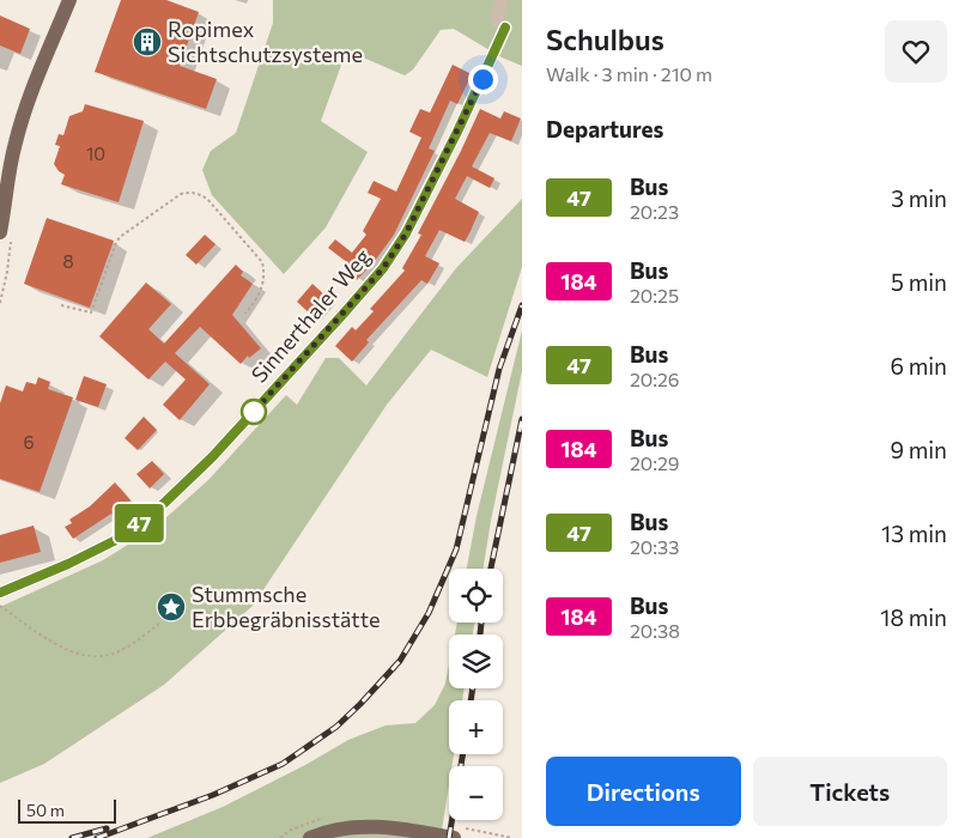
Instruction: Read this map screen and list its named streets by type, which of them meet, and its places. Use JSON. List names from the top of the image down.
{
  "streets": {
    "street": ["Sinnerthaler Weg"]
  },
  "places": {
    "building": ["Ropimex Sichtschutzsysteme"],
    "place": ["Stummsche Erbbegräbnisstätte"]
  },
  "lines": ["bus line 47"],
  "house_numbers": ["10", "8", "6"],
  "scale_bar": "50 m",
  "page": {
    "on_map": "47",
    "heading": [
      ["Schulbus", "Walk · 3 min · 210 m"],
      "Departures"
    ],
    "list": [
      {
        "mark": "47",
        "name": "Bus",
        "note": "20:23",
        "value": "3 min"
      },
      {
        "mark": "184",
        "name": "Bus",
        "note": "20:25",
        "value": "5 min"
      },
      {
        "mark": "47",
        "name": "Bus",
        "note": "20:26",
        "value": "6 min"
      },
      {
        "mark": "184",
        "name": "Bus",
        "note": "20:29",
        "value": "9 min"
      },
      {
        "mark": "47",
        "name": "Bus",
        "note": "20:33",
        "value": "13 min"
      },
      {
        "mark": "184",
        "name": "Bus",
        "note": "20:38",
        "value": "18 min"
      }
    ],
    "map_buttons": ["+", "−"],
    "buttons": ["Directions", "Tickets"],
    "scale": "50 m"
  }
}
